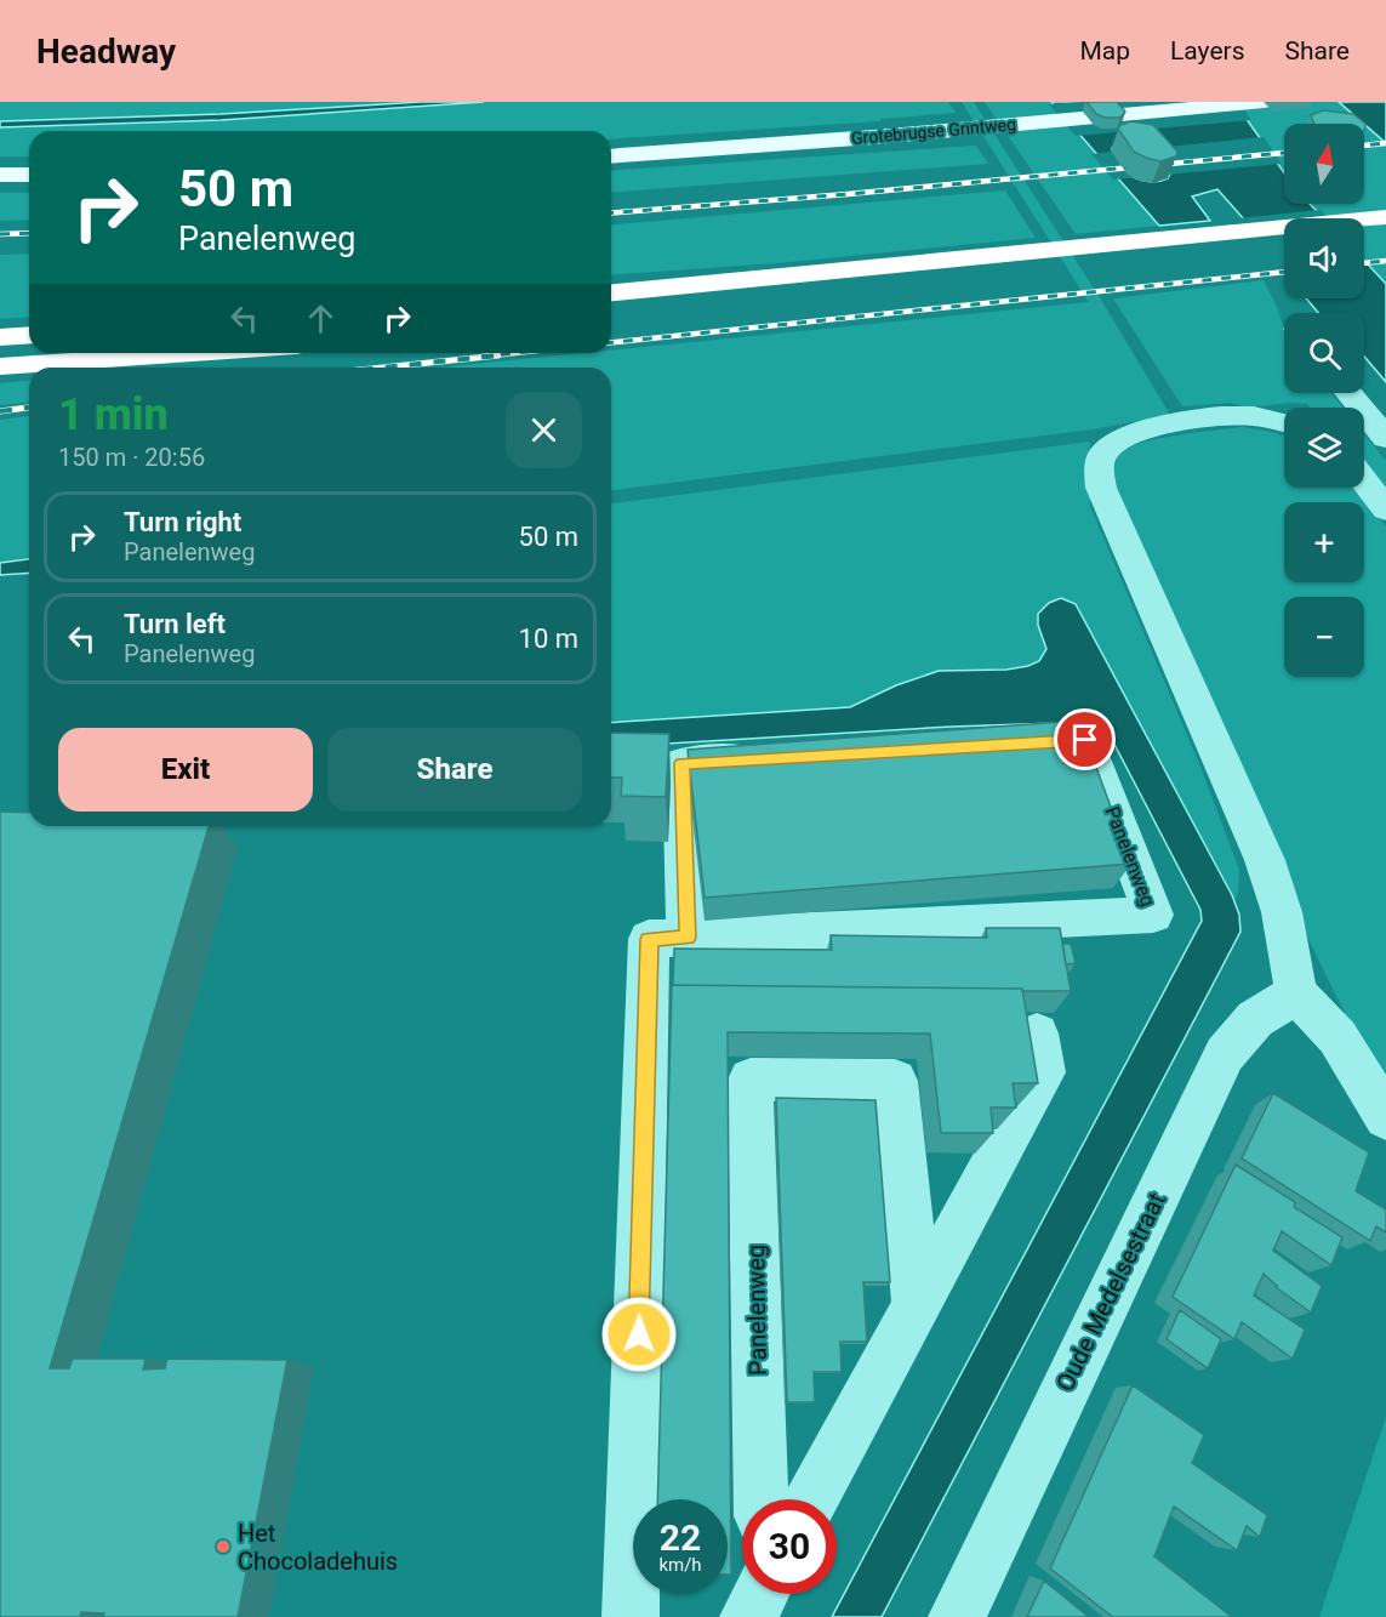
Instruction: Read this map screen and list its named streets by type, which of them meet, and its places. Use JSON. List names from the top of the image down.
{
  "streets": {
    "main road": ["Grotebrugse Grintweg"],
    "street": ["Panelenweg", "Oude Medelsestraat"]
  },
  "places": ["Het Chocoladehuis"],
  "north": "top",
  "page": {
    "header": "Headway",
    "nav": ["Map", "Layers", "Share"],
    "map_buttons": ["+", "−"],
    "turn": ["50 m", "Panelenweg"],
    "heading": ["1 min", "150 m · 20:56"],
    "list": [
      {
        "name": "Turn right",
        "note": "Panelenweg",
        "value": "50 m"
      },
      {
        "name": "Turn left",
        "note": "Panelenweg",
        "value": "10 m"
      }
    ],
    "buttons": ["Exit", "Share"],
    "speed": "22 km/h",
    "limit": "30"
  }
}
